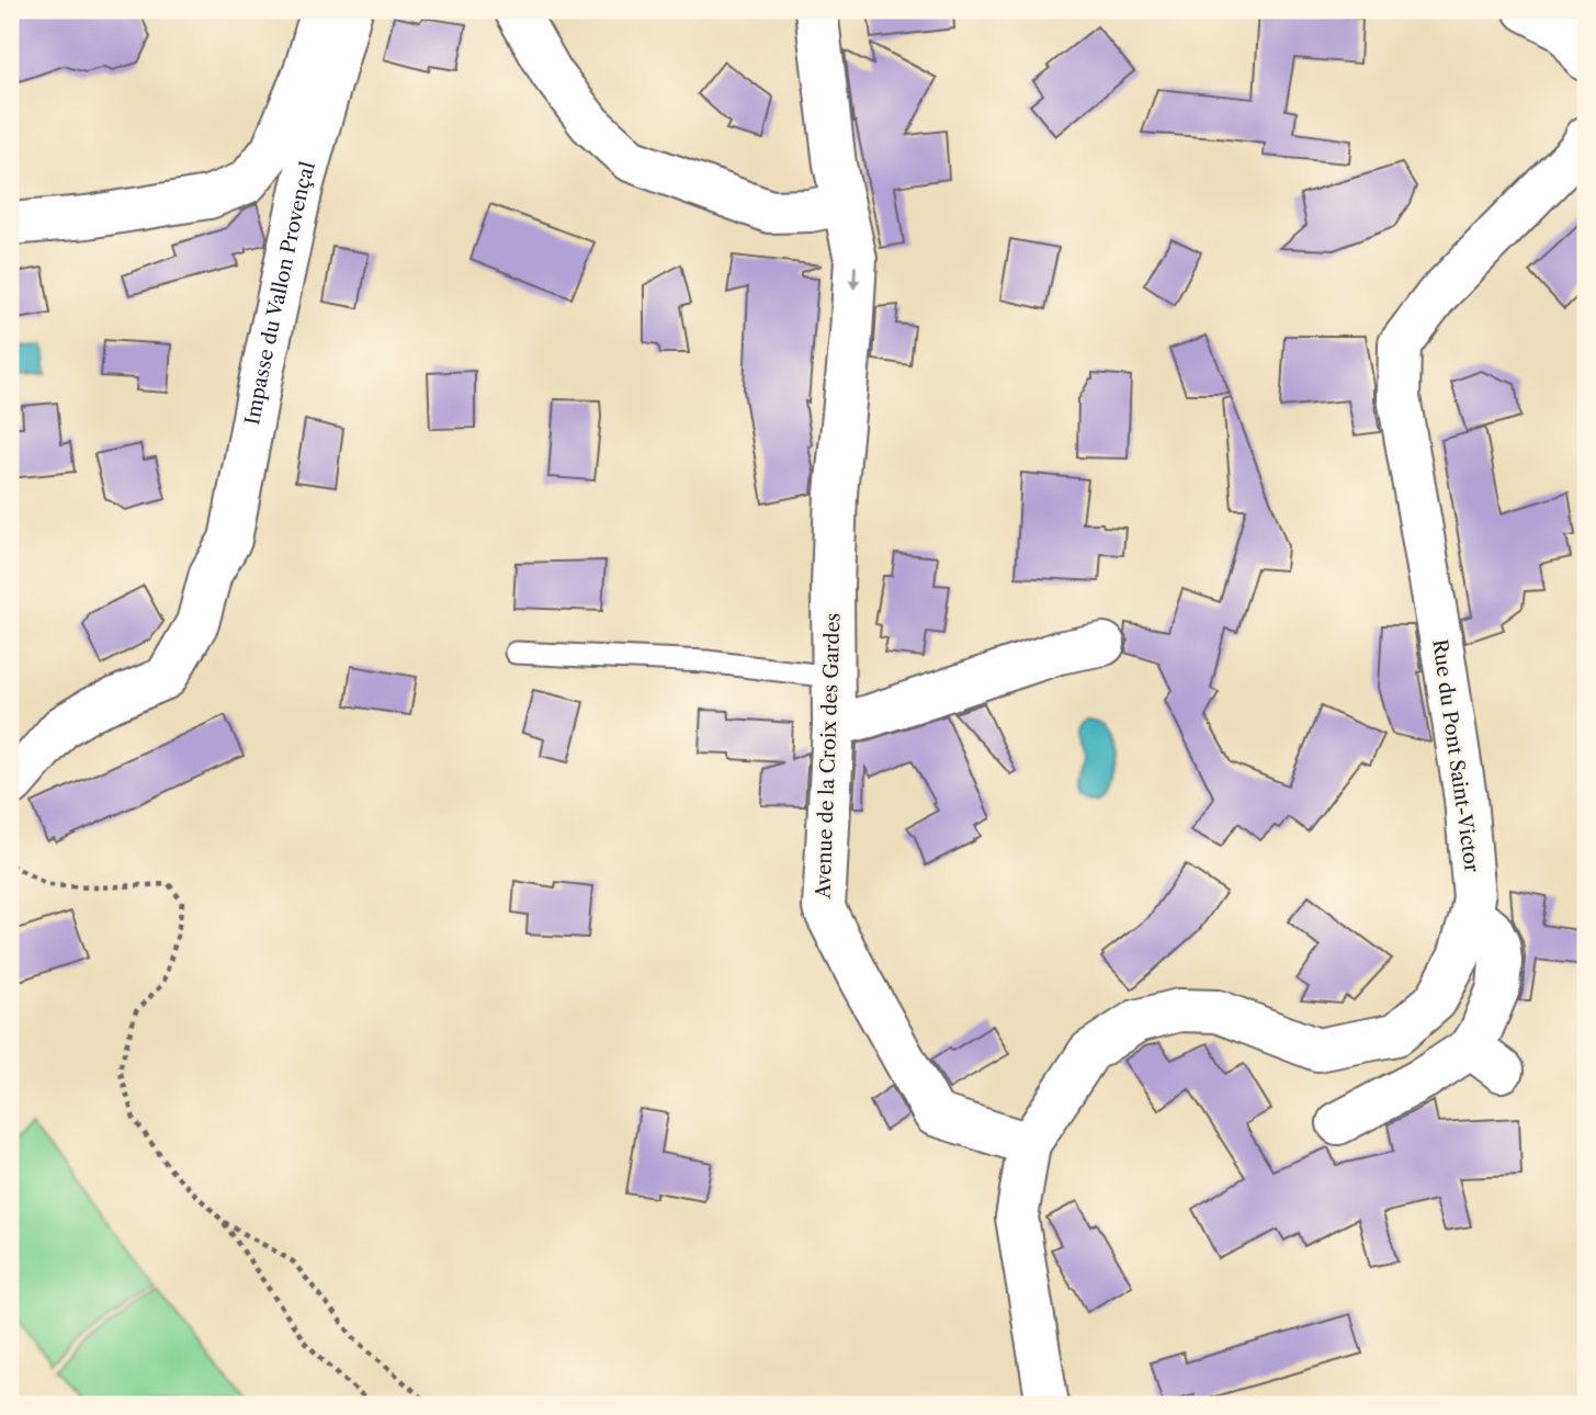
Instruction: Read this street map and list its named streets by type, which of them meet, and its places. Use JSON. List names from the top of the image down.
{
  "streets": {
    "street": ["Impasse du Vallon Provençal", "Avenue de la Croix des Gardes", "Rue du Pont Saint-Victor"]
  },
  "crossings": [
    ["Avenue de la Croix des Gardes", "Rue du Pont Saint-Victor"]
  ],
  "one_way": ["Avenue de la Croix des Gardes"]
}
